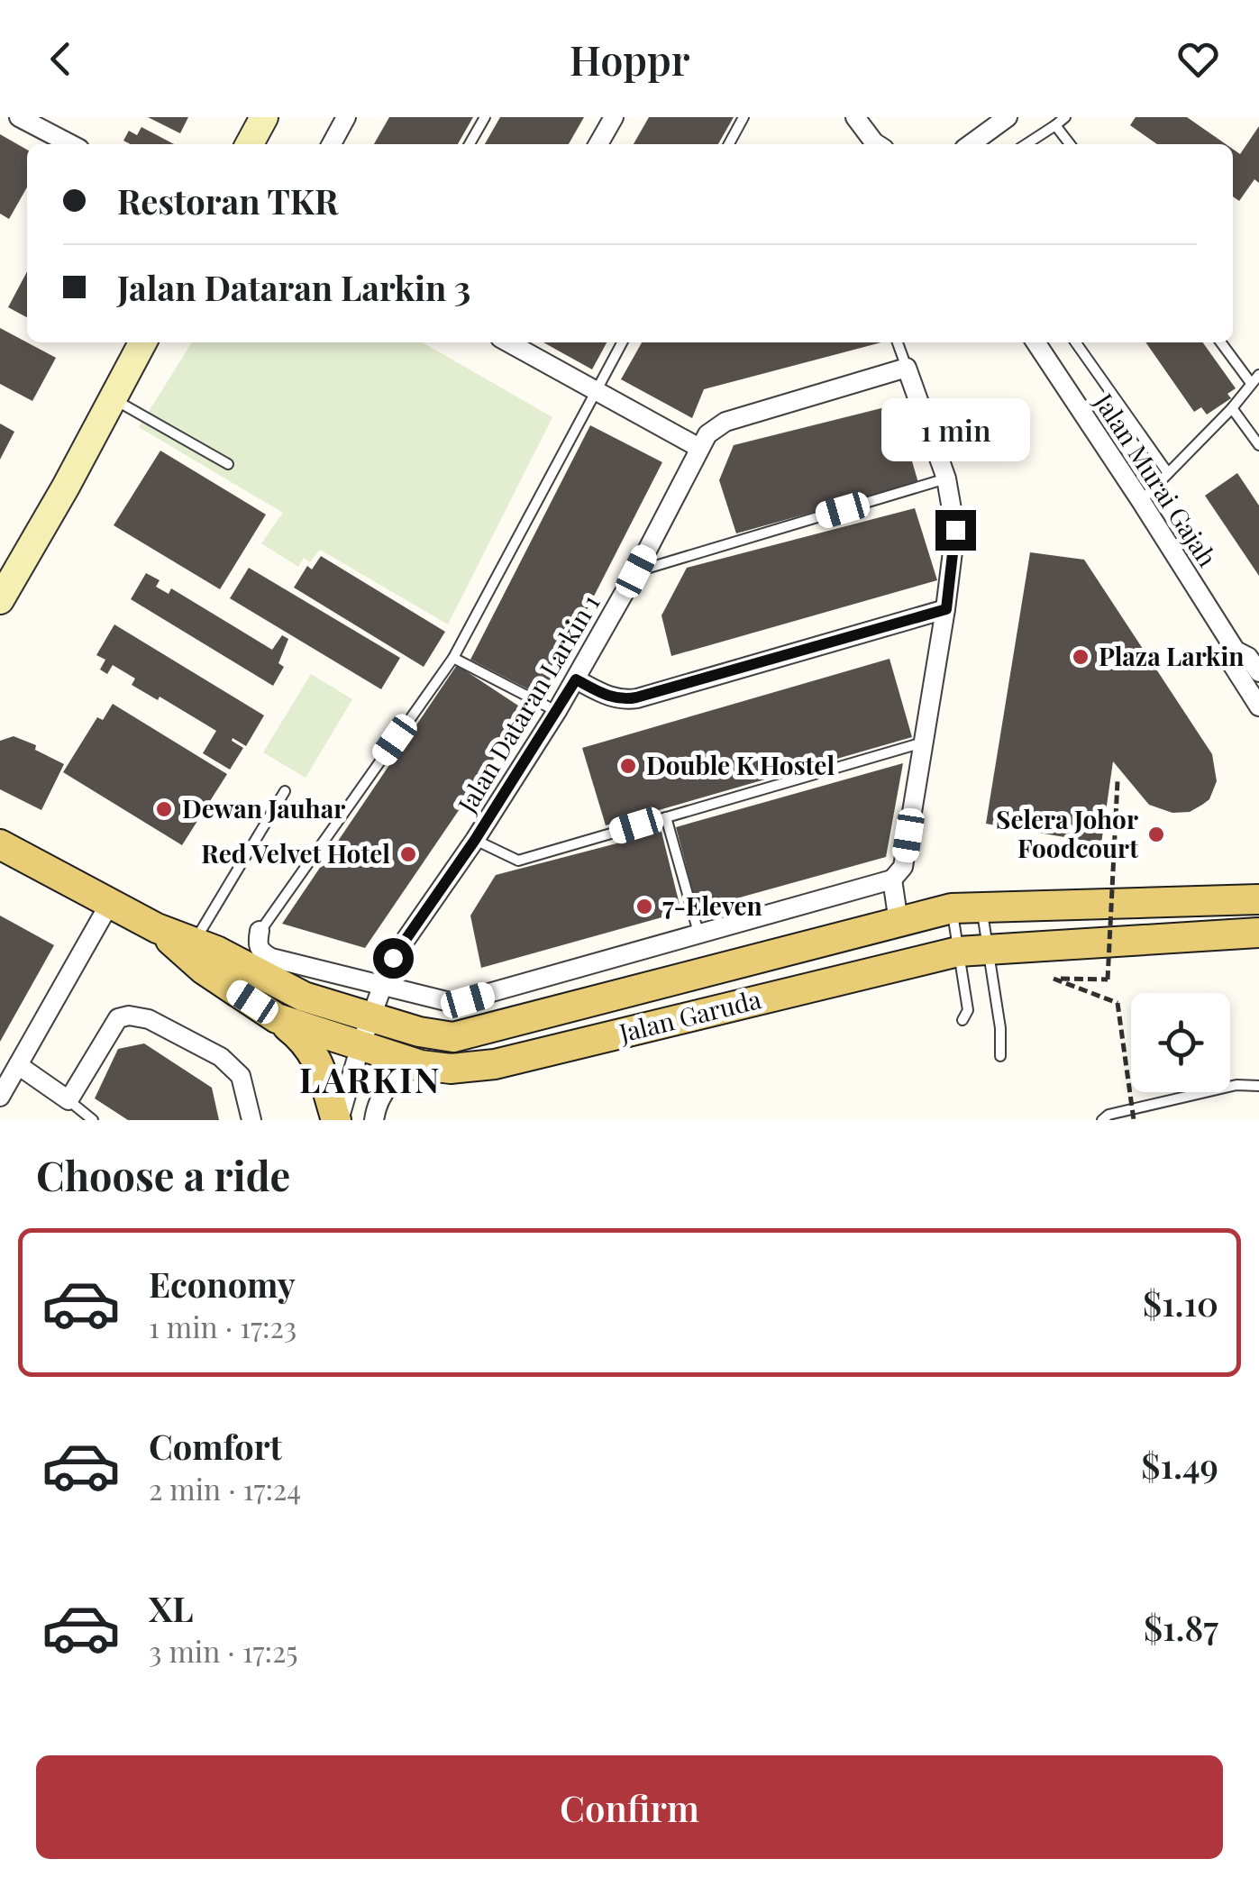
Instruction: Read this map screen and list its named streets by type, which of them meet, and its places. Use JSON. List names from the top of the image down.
{
  "streets": {
    "main road": ["Jalan Garuda"],
    "street": ["Jalan Murai Gajah", "Jalan Dataran Larkin 1"]
  },
  "crossings": [
    ["Jalan Dataran Larkin 1", "Jalan Garuda"]
  ],
  "districts": ["LARKIN"],
  "places": [
    "Plaza Larkin",
    "Double K Hostel",
    "Dewan Jauhar",
    "Selera Johor Foodcourt",
    "Red Velvet Hotel",
    "7-Eleven"
  ],
  "page": {
    "header": "Hoppr",
    "banner": ["Restoran TKR", "Jalan Dataran Larkin 3"],
    "bubble": "1 min",
    "heading": "Choose a ride",
    "list": [
      {
        "name": "Economy",
        "note": "1 min · 17:23",
        "value": "$1.10"
      },
      {
        "name": "Comfort",
        "note": "2 min · 17:24",
        "value": "$1.49"
      },
      {
        "name": "XL",
        "note": "3 min · 17:25",
        "value": "$1.87"
      }
    ],
    "buttons": "Confirm"
  }
}
